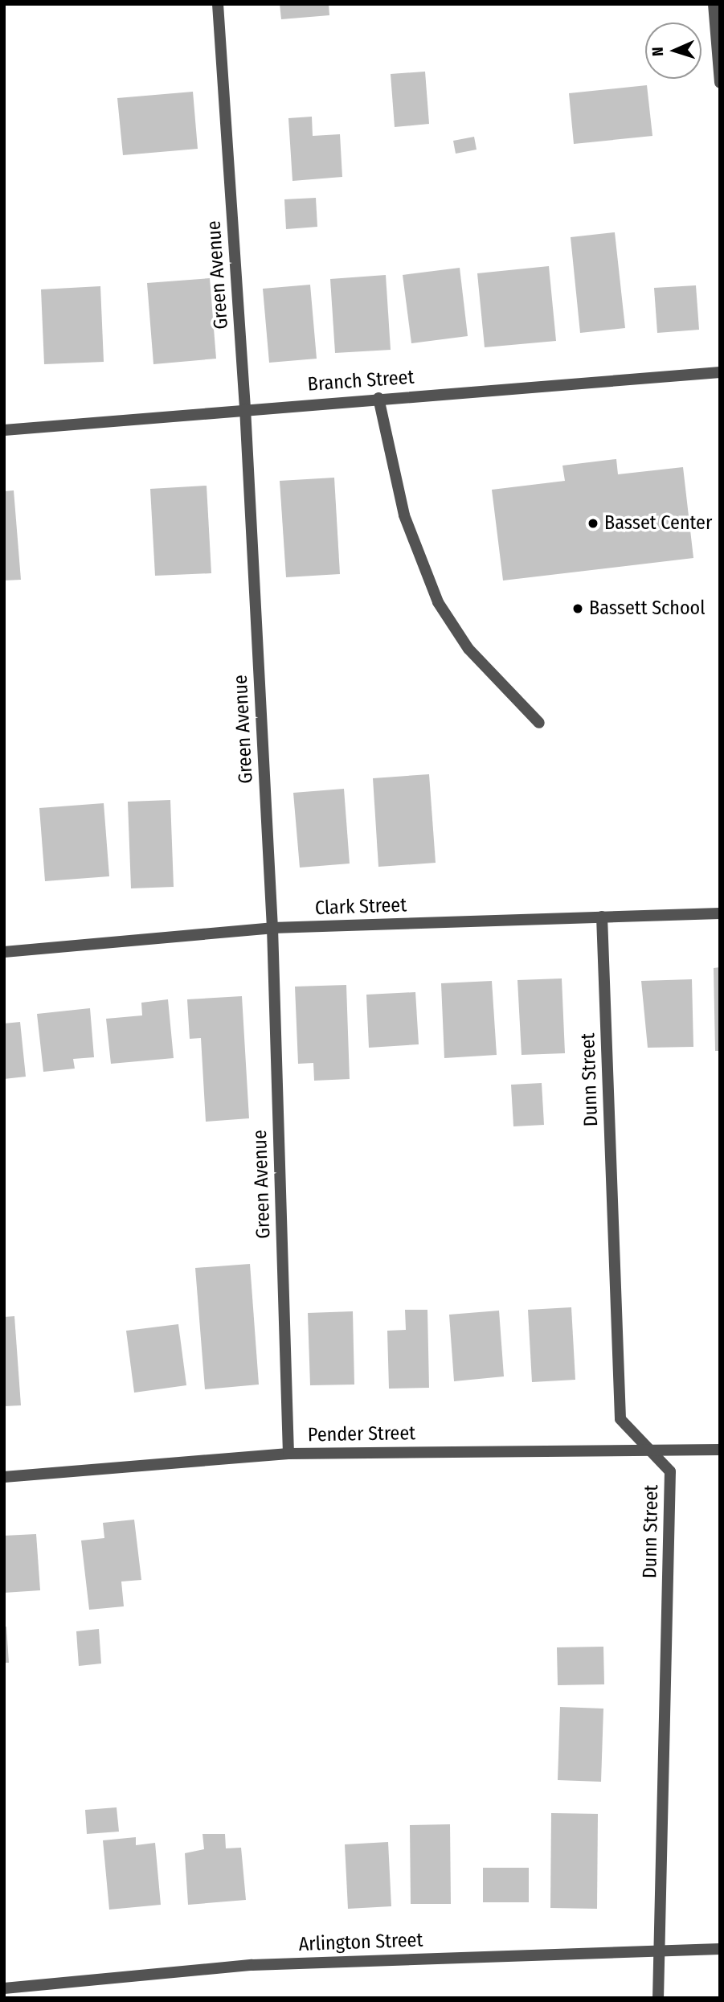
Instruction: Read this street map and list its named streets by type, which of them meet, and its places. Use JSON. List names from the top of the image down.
{
  "streets": {
    "street": [
      "Green Avenue",
      "Branch Street",
      "Clark Street",
      "Dunn Street",
      "Pender Street",
      "Arlington Street"
    ]
  },
  "crossings": [
    ["Green Avenue", "Branch Street"],
    ["Green Avenue", "Clark Street"],
    ["Green Avenue", "Pender Street"],
    ["Clark Street", "Dunn Street"],
    ["Dunn Street", "Pender Street"],
    ["Dunn Street", "Arlington Street"]
  ],
  "places": ["Basset Center", "Bassett School"],
  "north": "left"
}
